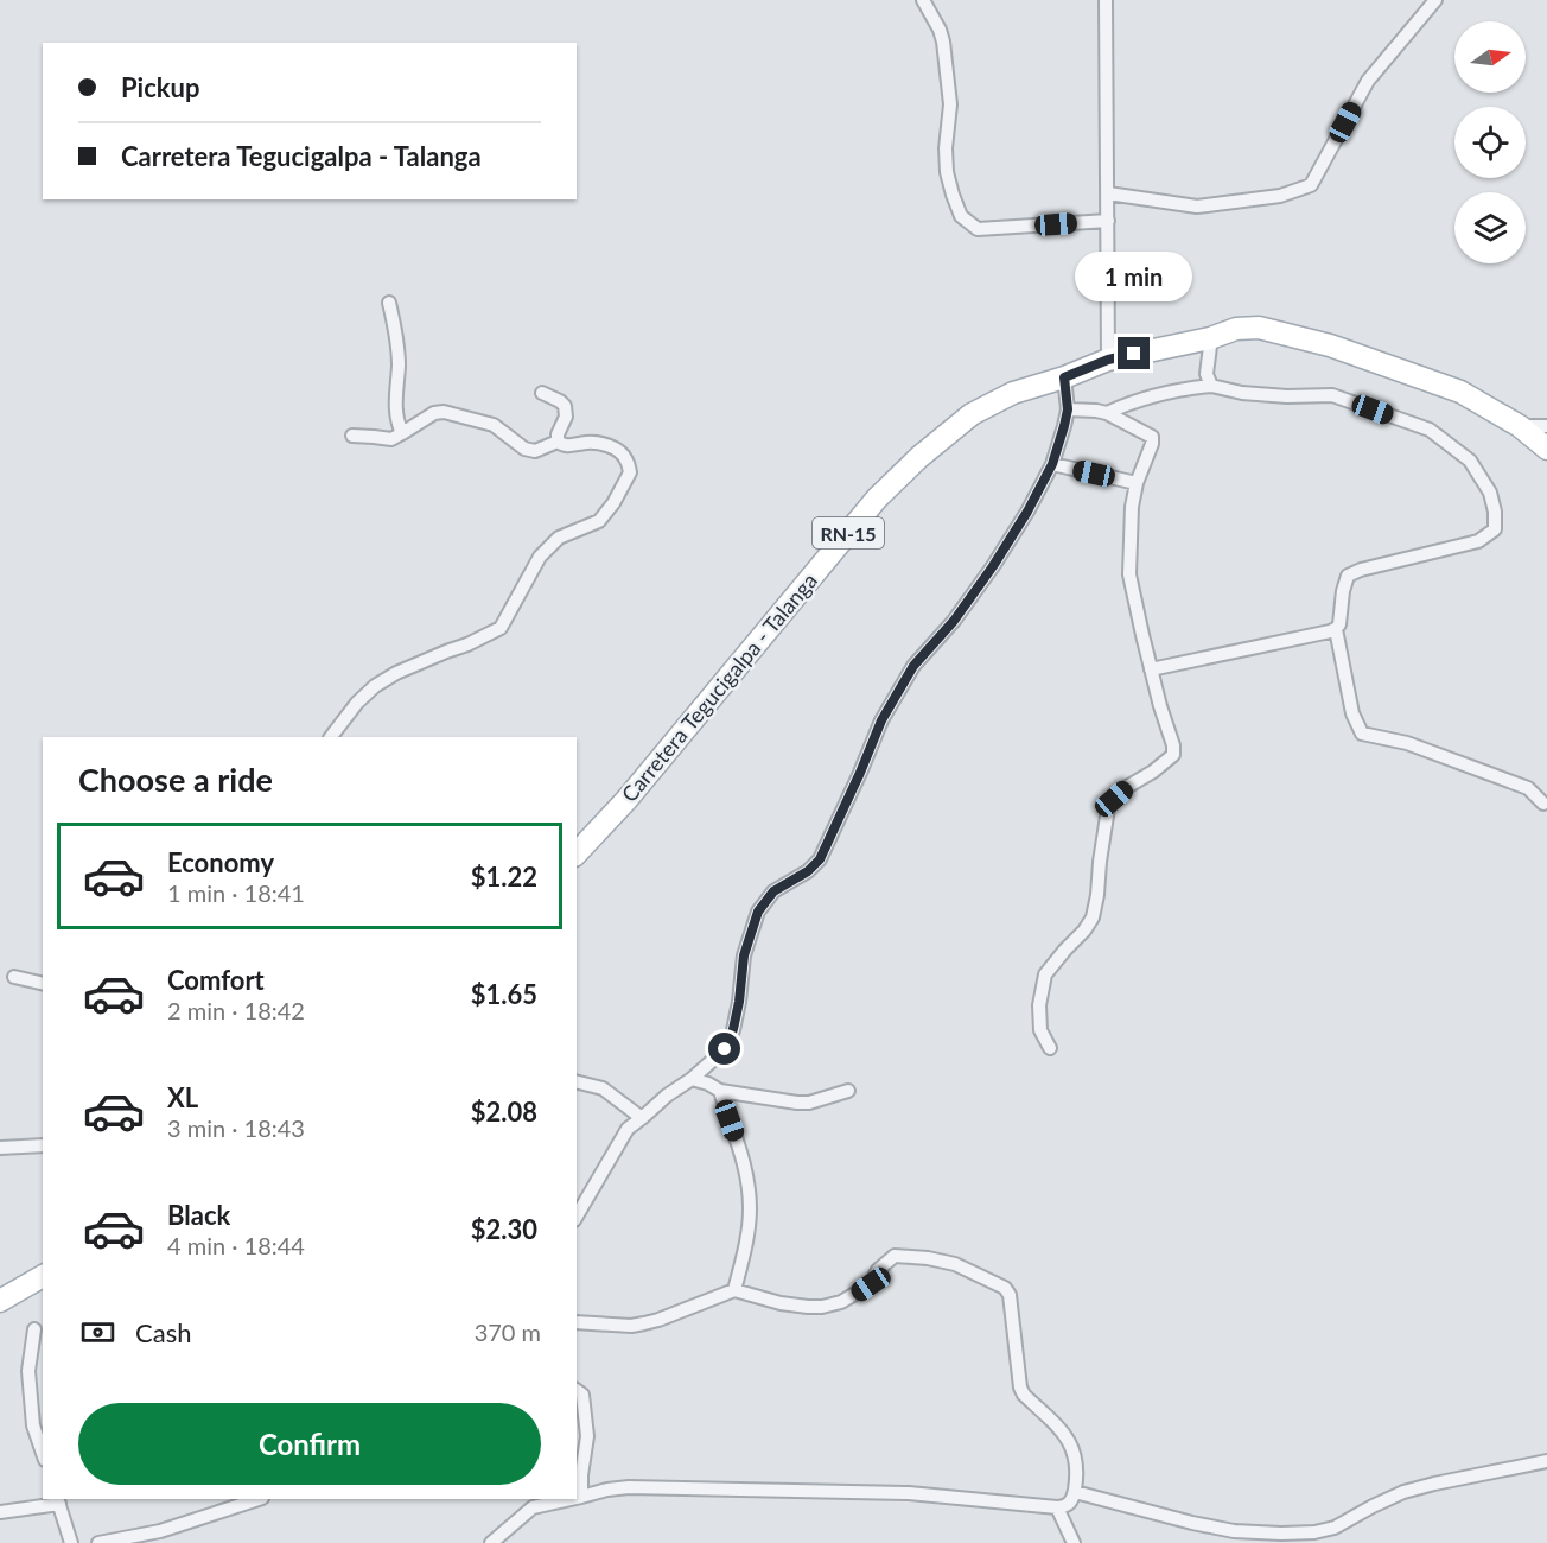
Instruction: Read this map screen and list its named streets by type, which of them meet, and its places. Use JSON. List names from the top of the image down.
{
  "streets": {
    "main road": ["RN-15", "Carretera Tegucigalpa - Talanga"]
  },
  "north": "right",
  "page": {
    "banner": ["Pickup", "Carretera Tegucigalpa - Talanga"],
    "bubble": "1 min",
    "heading": "Choose a ride",
    "list": [
      {
        "name": "Economy",
        "note": "1 min · 18:41",
        "value": "$1.22"
      },
      {
        "name": "Comfort",
        "note": "2 min · 18:42",
        "value": "$1.65"
      },
      {
        "name": "XL",
        "note": "3 min · 18:43",
        "value": "$2.08"
      },
      {
        "name": "Black",
        "note": "4 min · 18:44",
        "value": "$2.30"
      }
    ],
    "pay": ["Cash", "370 m"],
    "buttons": "Confirm"
  }
}
